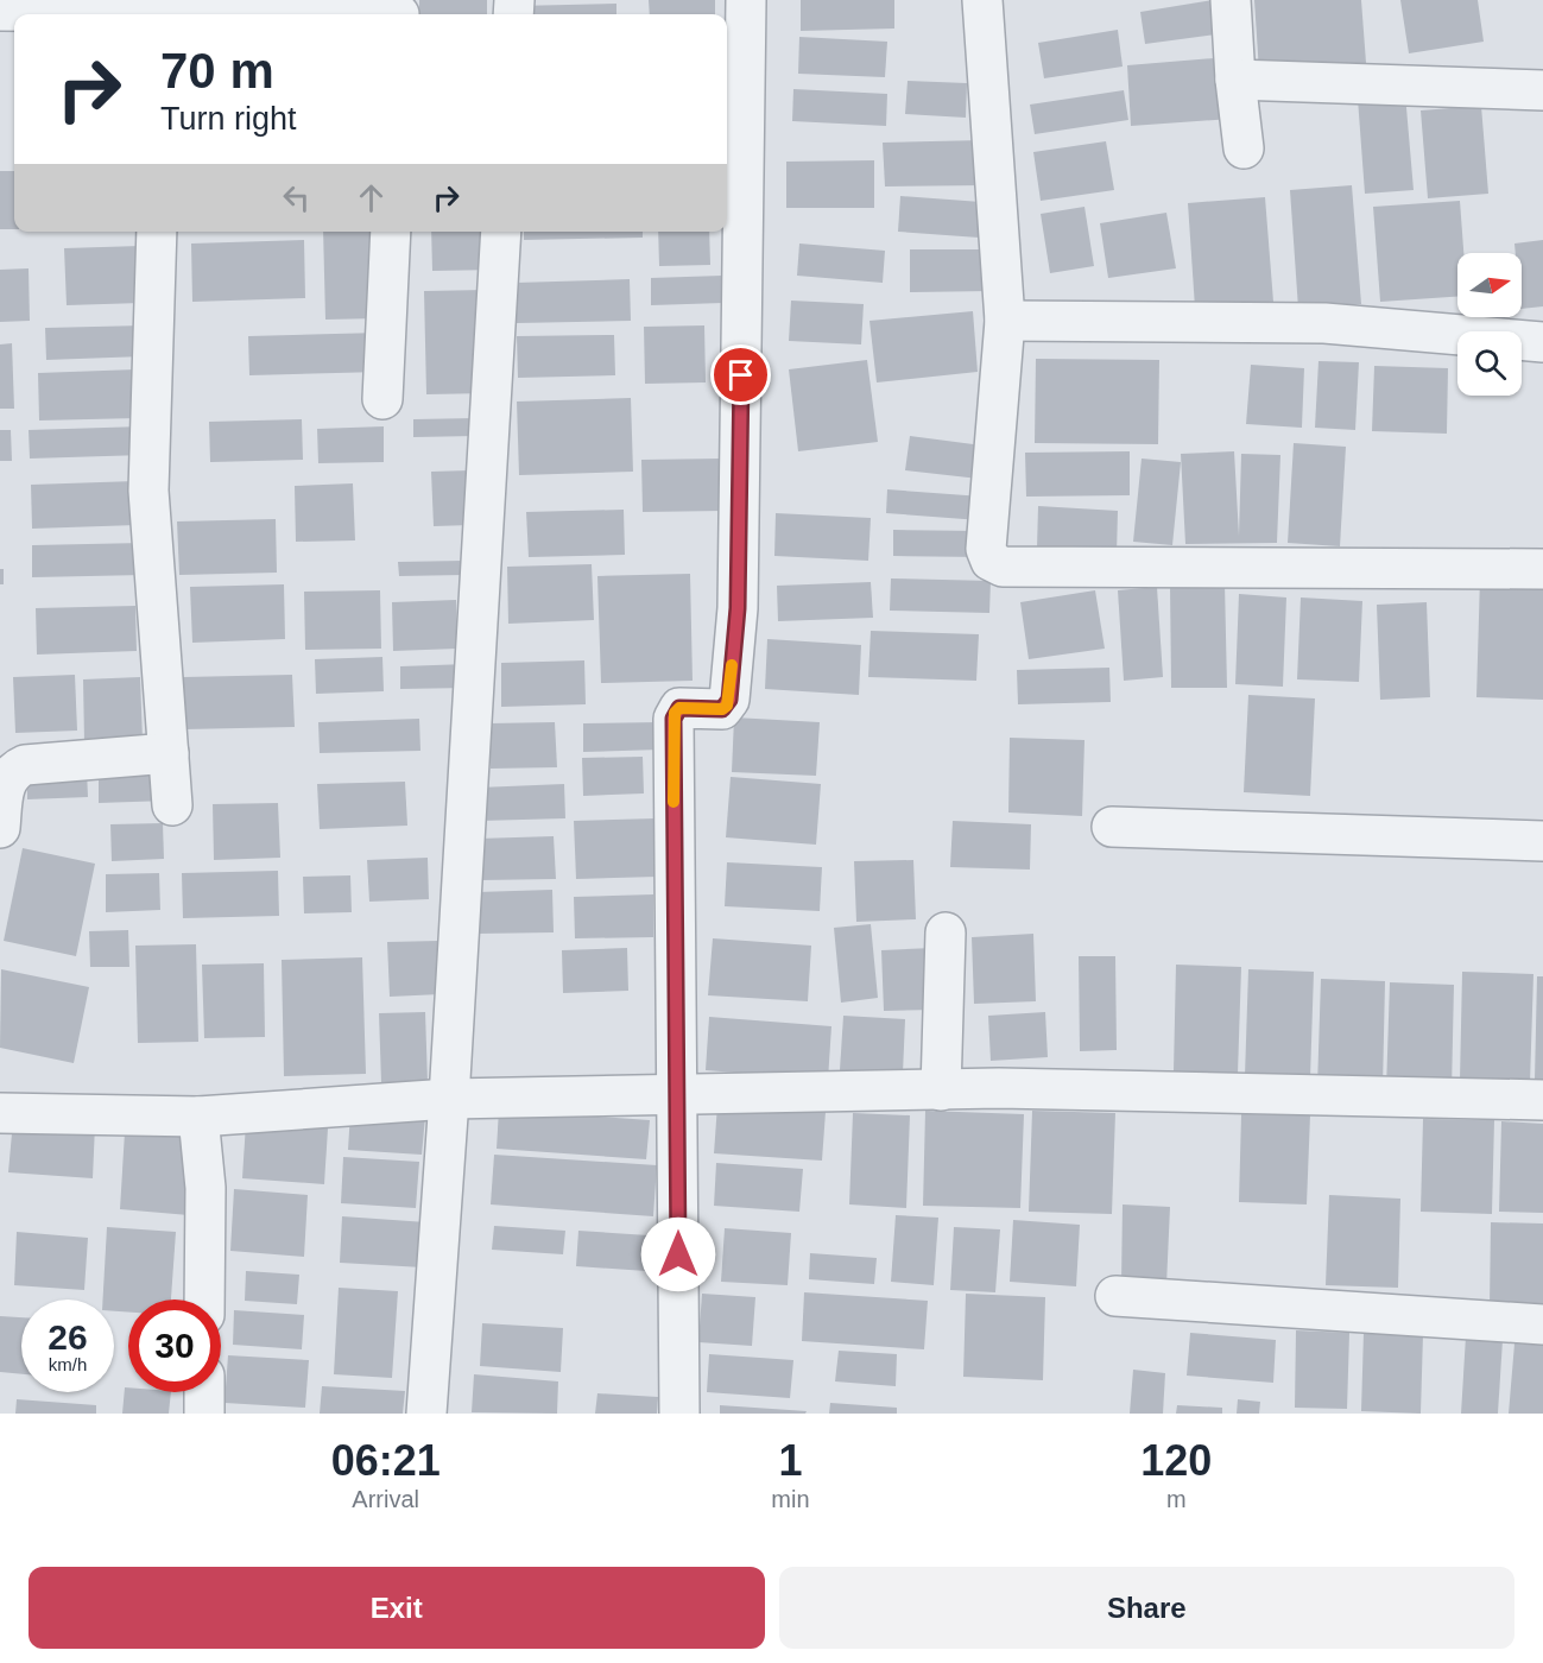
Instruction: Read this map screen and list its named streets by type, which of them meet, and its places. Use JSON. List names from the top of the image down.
{
  "north": "right",
  "page": {
    "turn": ["70 m", "Turn right"],
    "speed": "26 km/h",
    "limit": "30",
    "eta": [
      "06:21",
      "Arrival",
      "1",
      "min",
      "120",
      "m"
    ],
    "buttons": ["Exit", "Share"]
  }
}
